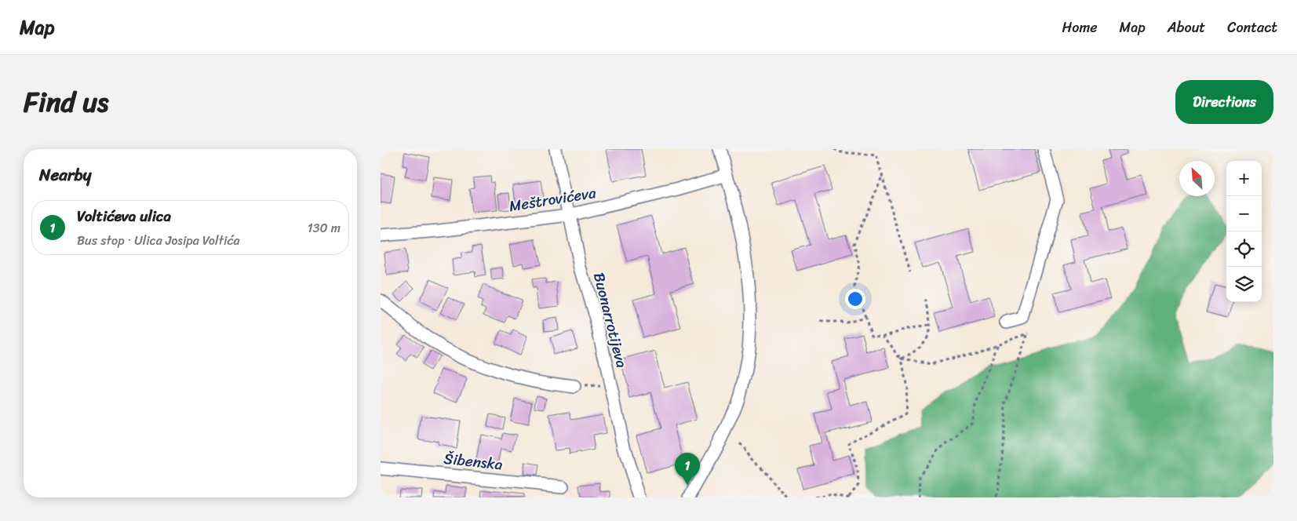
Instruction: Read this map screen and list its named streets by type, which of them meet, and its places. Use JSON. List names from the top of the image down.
{
  "streets": {
    "street": ["Meštrovićeva", "Buonarrotijeva", "Šibenska"]
  },
  "crossings": [
    ["Meštrovićeva", "Buonarrotijeva"]
  ],
  "north": "top left",
  "page": {
    "header": "Map",
    "nav": [
      "Home",
      "Map",
      "About",
      "Contact"
    ],
    "title": "Find us",
    "buttons": "Directions",
    "heading": "Nearby",
    "map_buttons": ["+", "−"],
    "list": [
      {
        "mark": "1",
        "name": "Voltićeva ulica",
        "note": "Bus stop · Ulica Josipa Voltića",
        "value": "130 m"
      }
    ],
    "pins": "1"
  }
}
